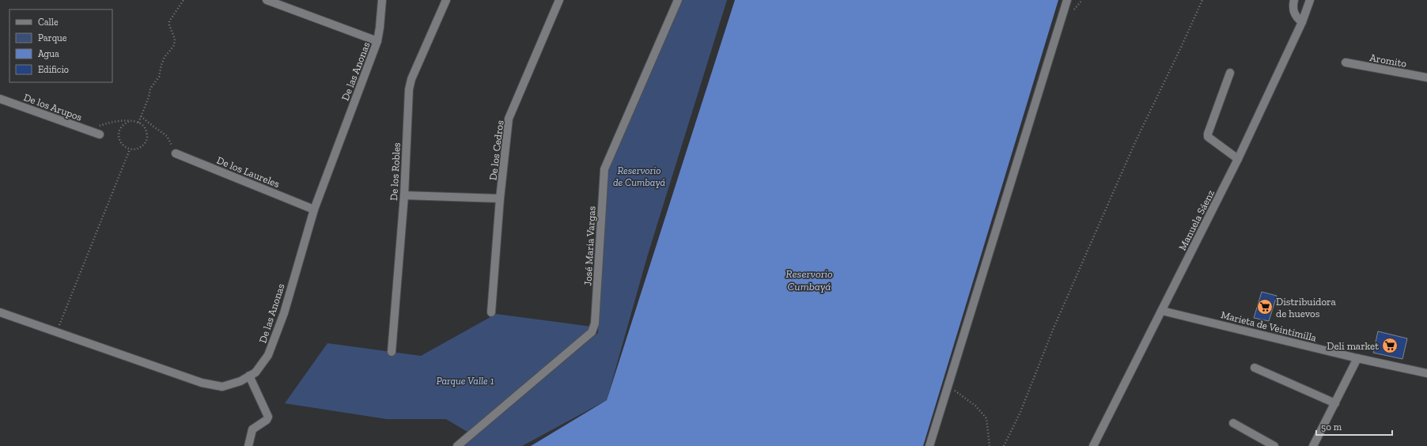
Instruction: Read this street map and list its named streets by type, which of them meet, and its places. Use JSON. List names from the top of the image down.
{
  "streets": {
    "street": [
      "Aromito",
      "De las Anonas",
      "De los Arupos",
      "De los Cedros",
      "De los Laureles",
      "De los Robles",
      "Manuela Sáenz",
      "José Maria Vargas",
      "Marieta de Veintimilla"
    ]
  },
  "crossings": [
    ["De las Anonas", "De los Laureles"],
    ["Manuela Sáenz", "Marieta de Veintimilla"]
  ],
  "water": ["Reservorio Cumbayá"],
  "parks": ["Reservorio de Cumbayá", "Parque Valle 1"],
  "places": {
    "supermarket": ["Distribuidora de huevos", "Deli market"]
  },
  "legend": [
    "Calle",
    "Parque",
    "Agua",
    "Edificio"
  ],
  "scale_bar": "50 m"
}
